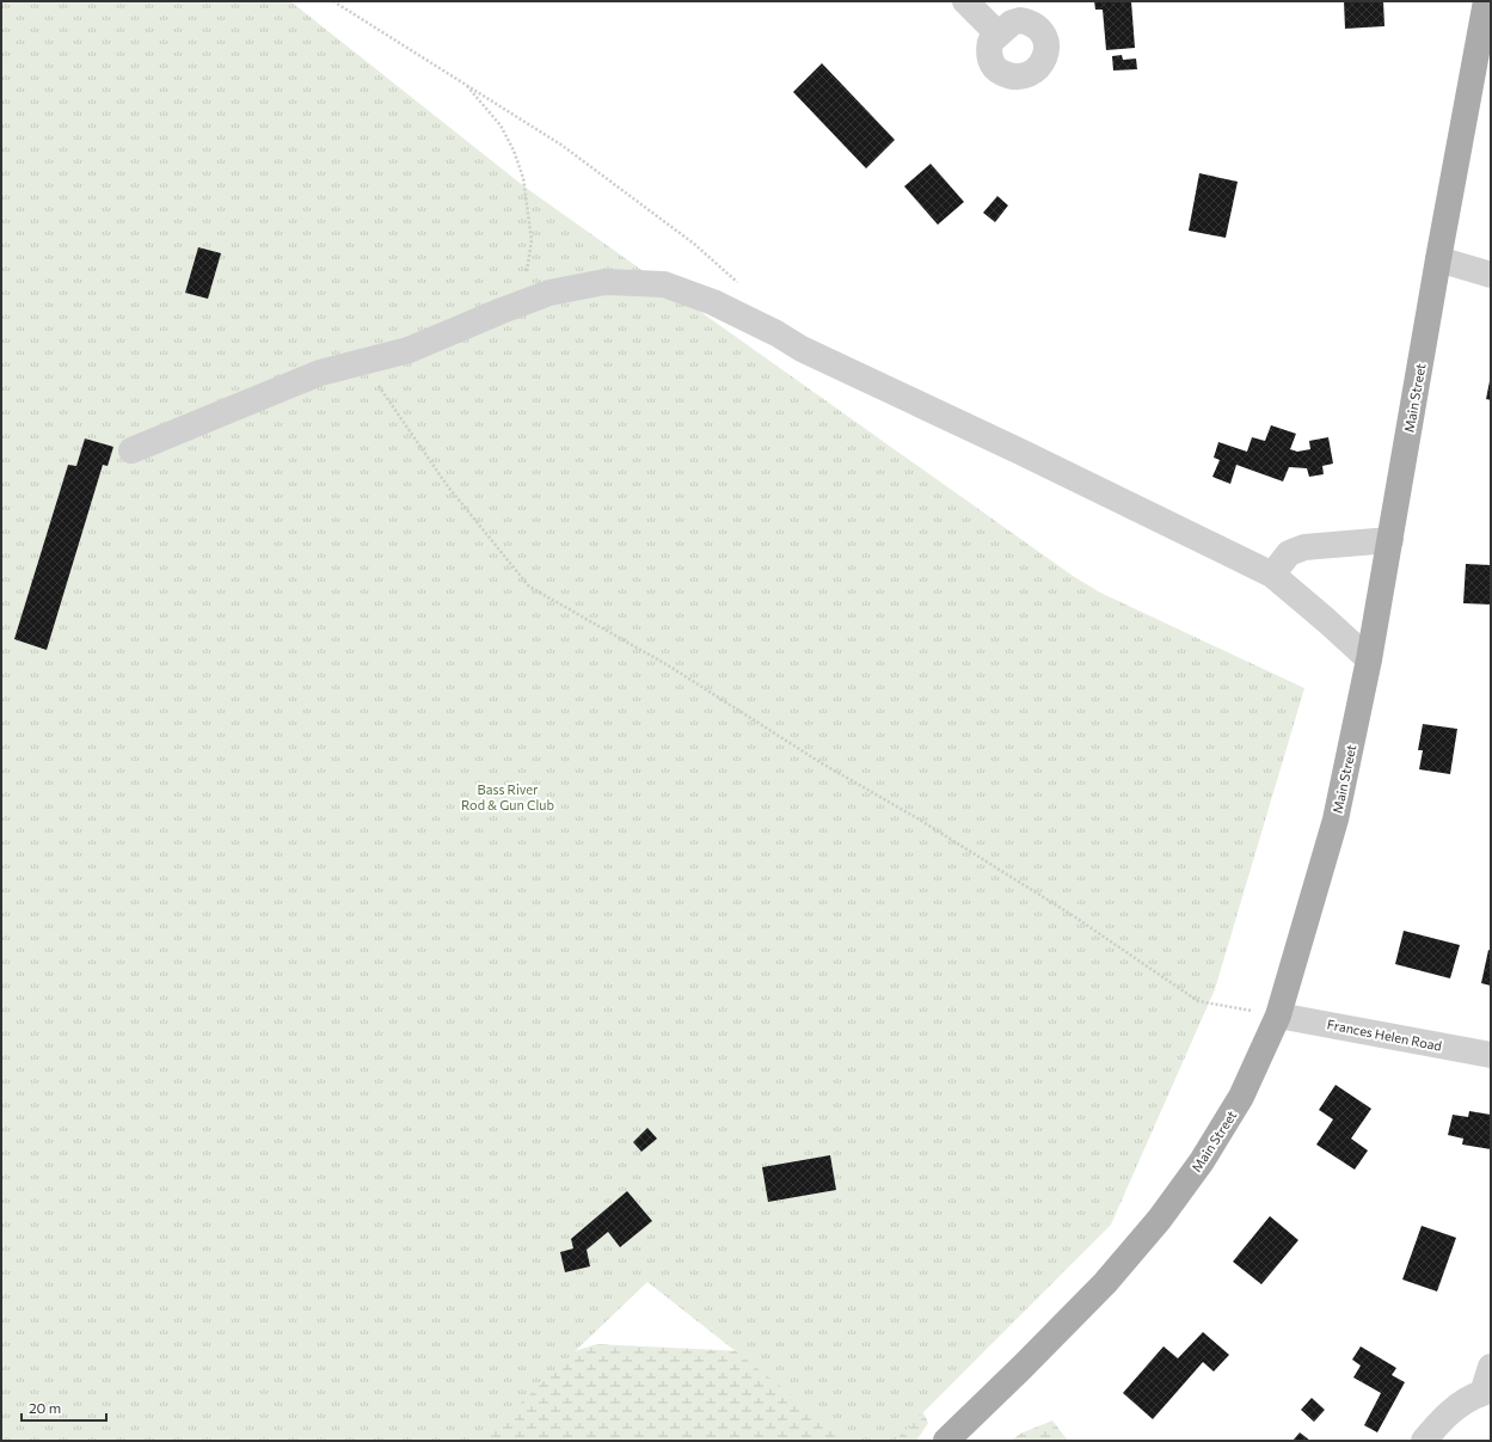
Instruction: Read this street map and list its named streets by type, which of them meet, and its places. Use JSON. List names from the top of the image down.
{
  "streets": {
    "main road": ["Main Street"],
    "street": ["Frances Helen Road"]
  },
  "crossings": [
    ["Main Street", "Frances Helen Road"]
  ],
  "parks": ["Bass River Rod & Gun Club"],
  "scale_bar": "20 m"
}
